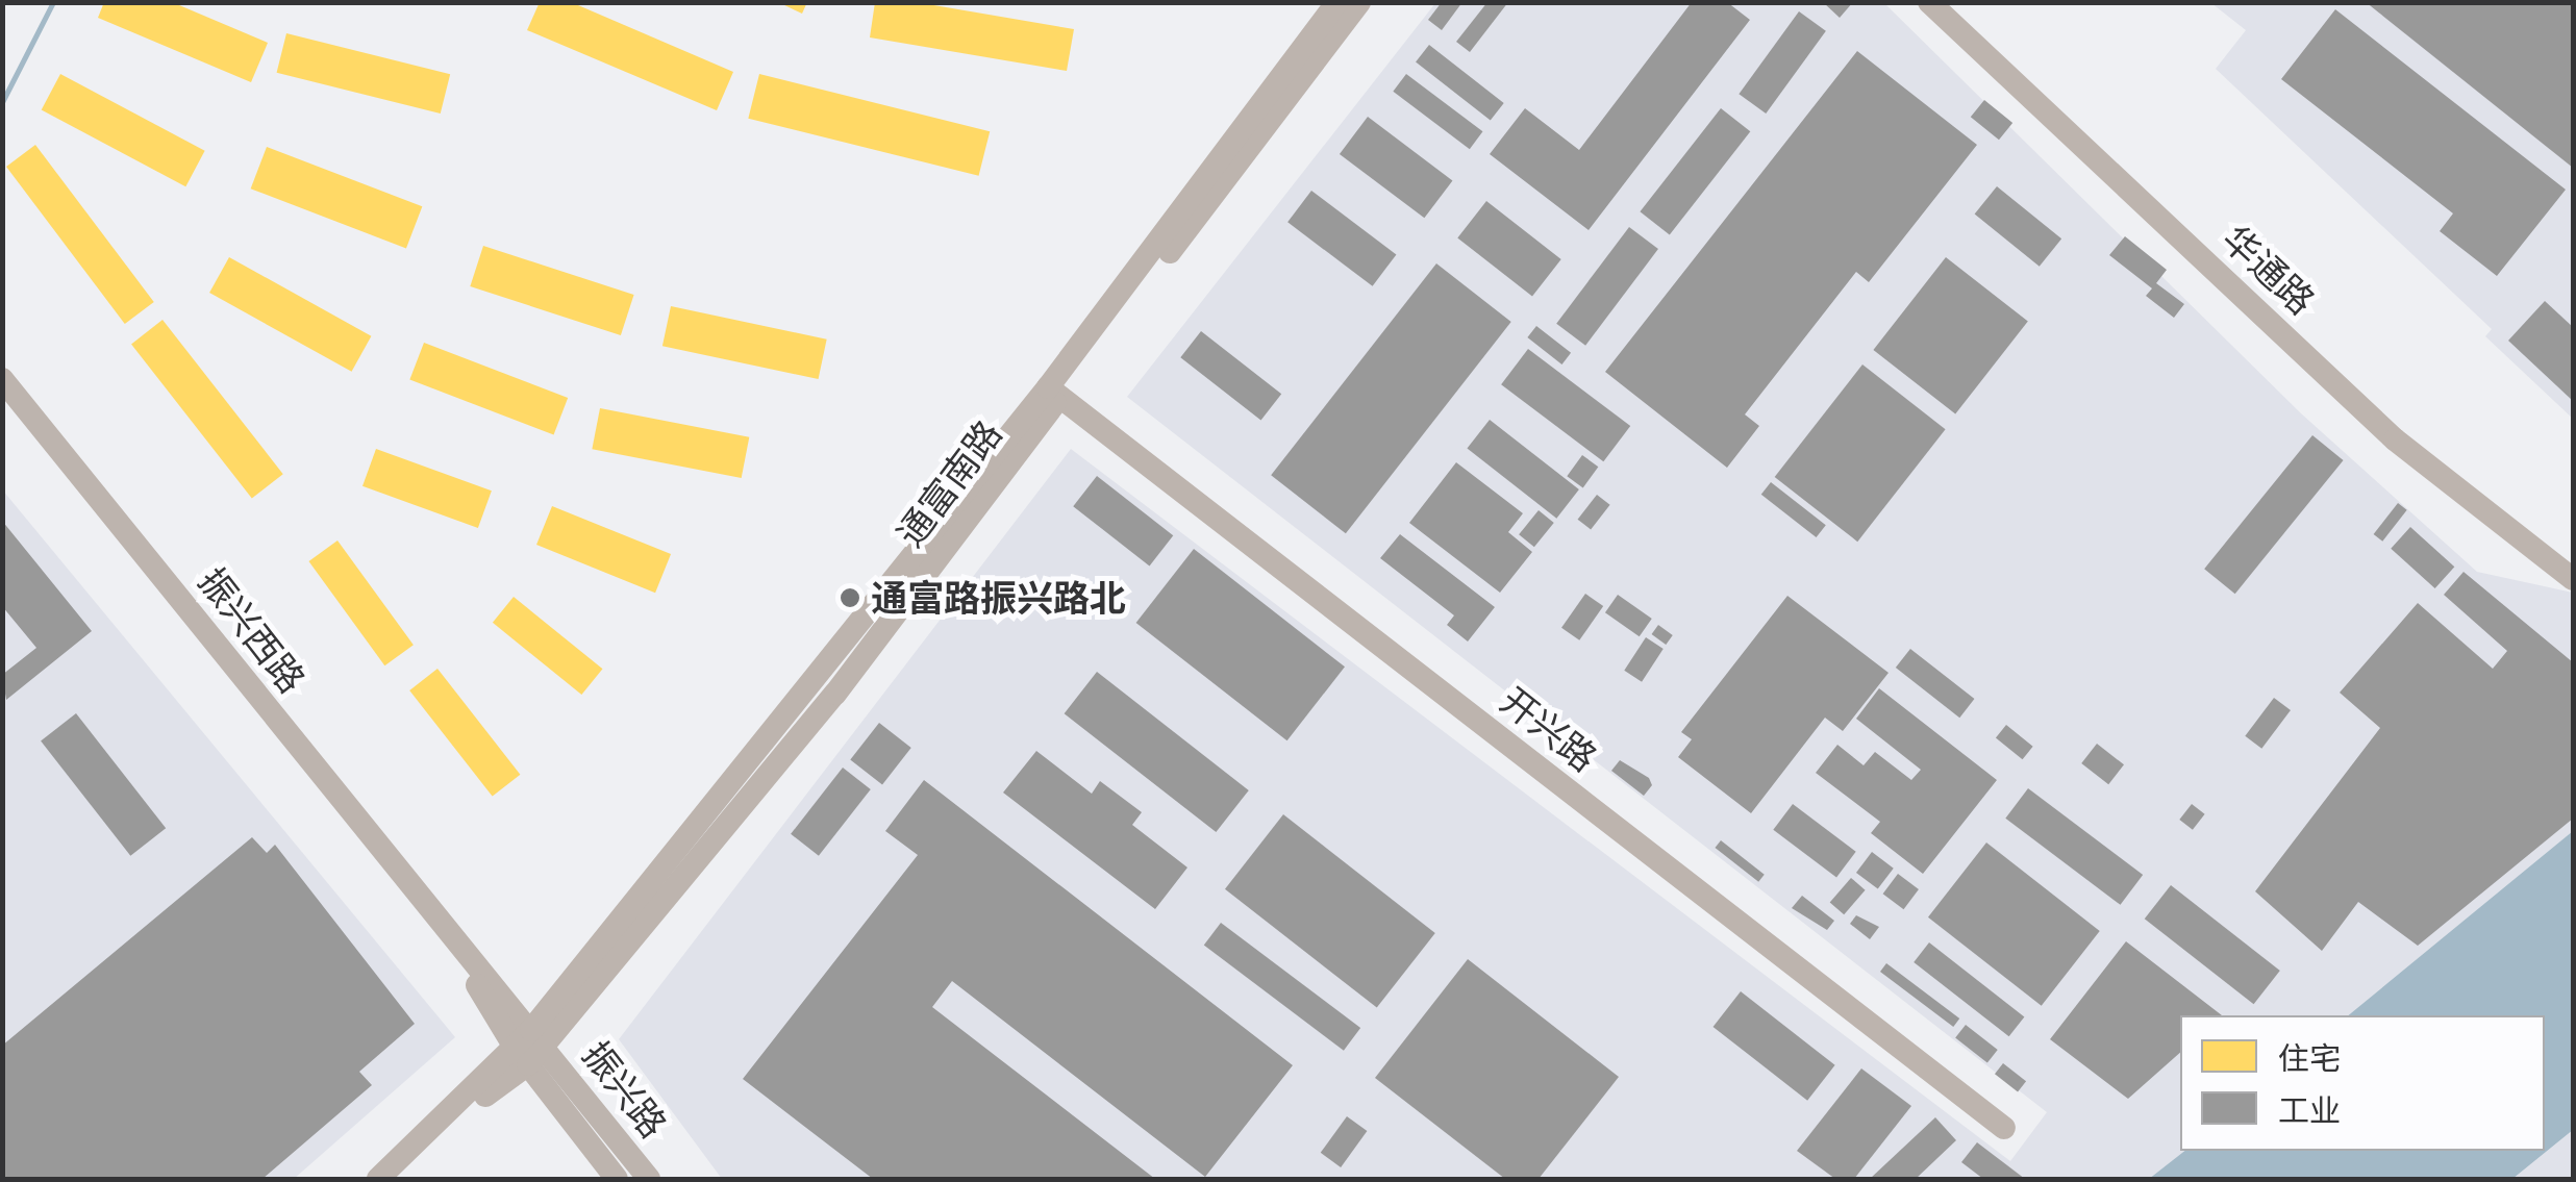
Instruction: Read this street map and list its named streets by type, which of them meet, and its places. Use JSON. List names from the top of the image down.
{
  "streets": {
    "street": [
      "华通路",
      "通富南路",
      "振兴西路",
      "开兴路",
      "振兴路"
    ]
  },
  "crossings": [
    ["通富南路", "振兴西路"],
    ["通富南路", "开兴路"],
    ["通富南路", "振兴路"],
    ["振兴西路", "振兴路"]
  ],
  "places": ["通富路振兴路北"],
  "legend": ["住宅", "工业"]
}
